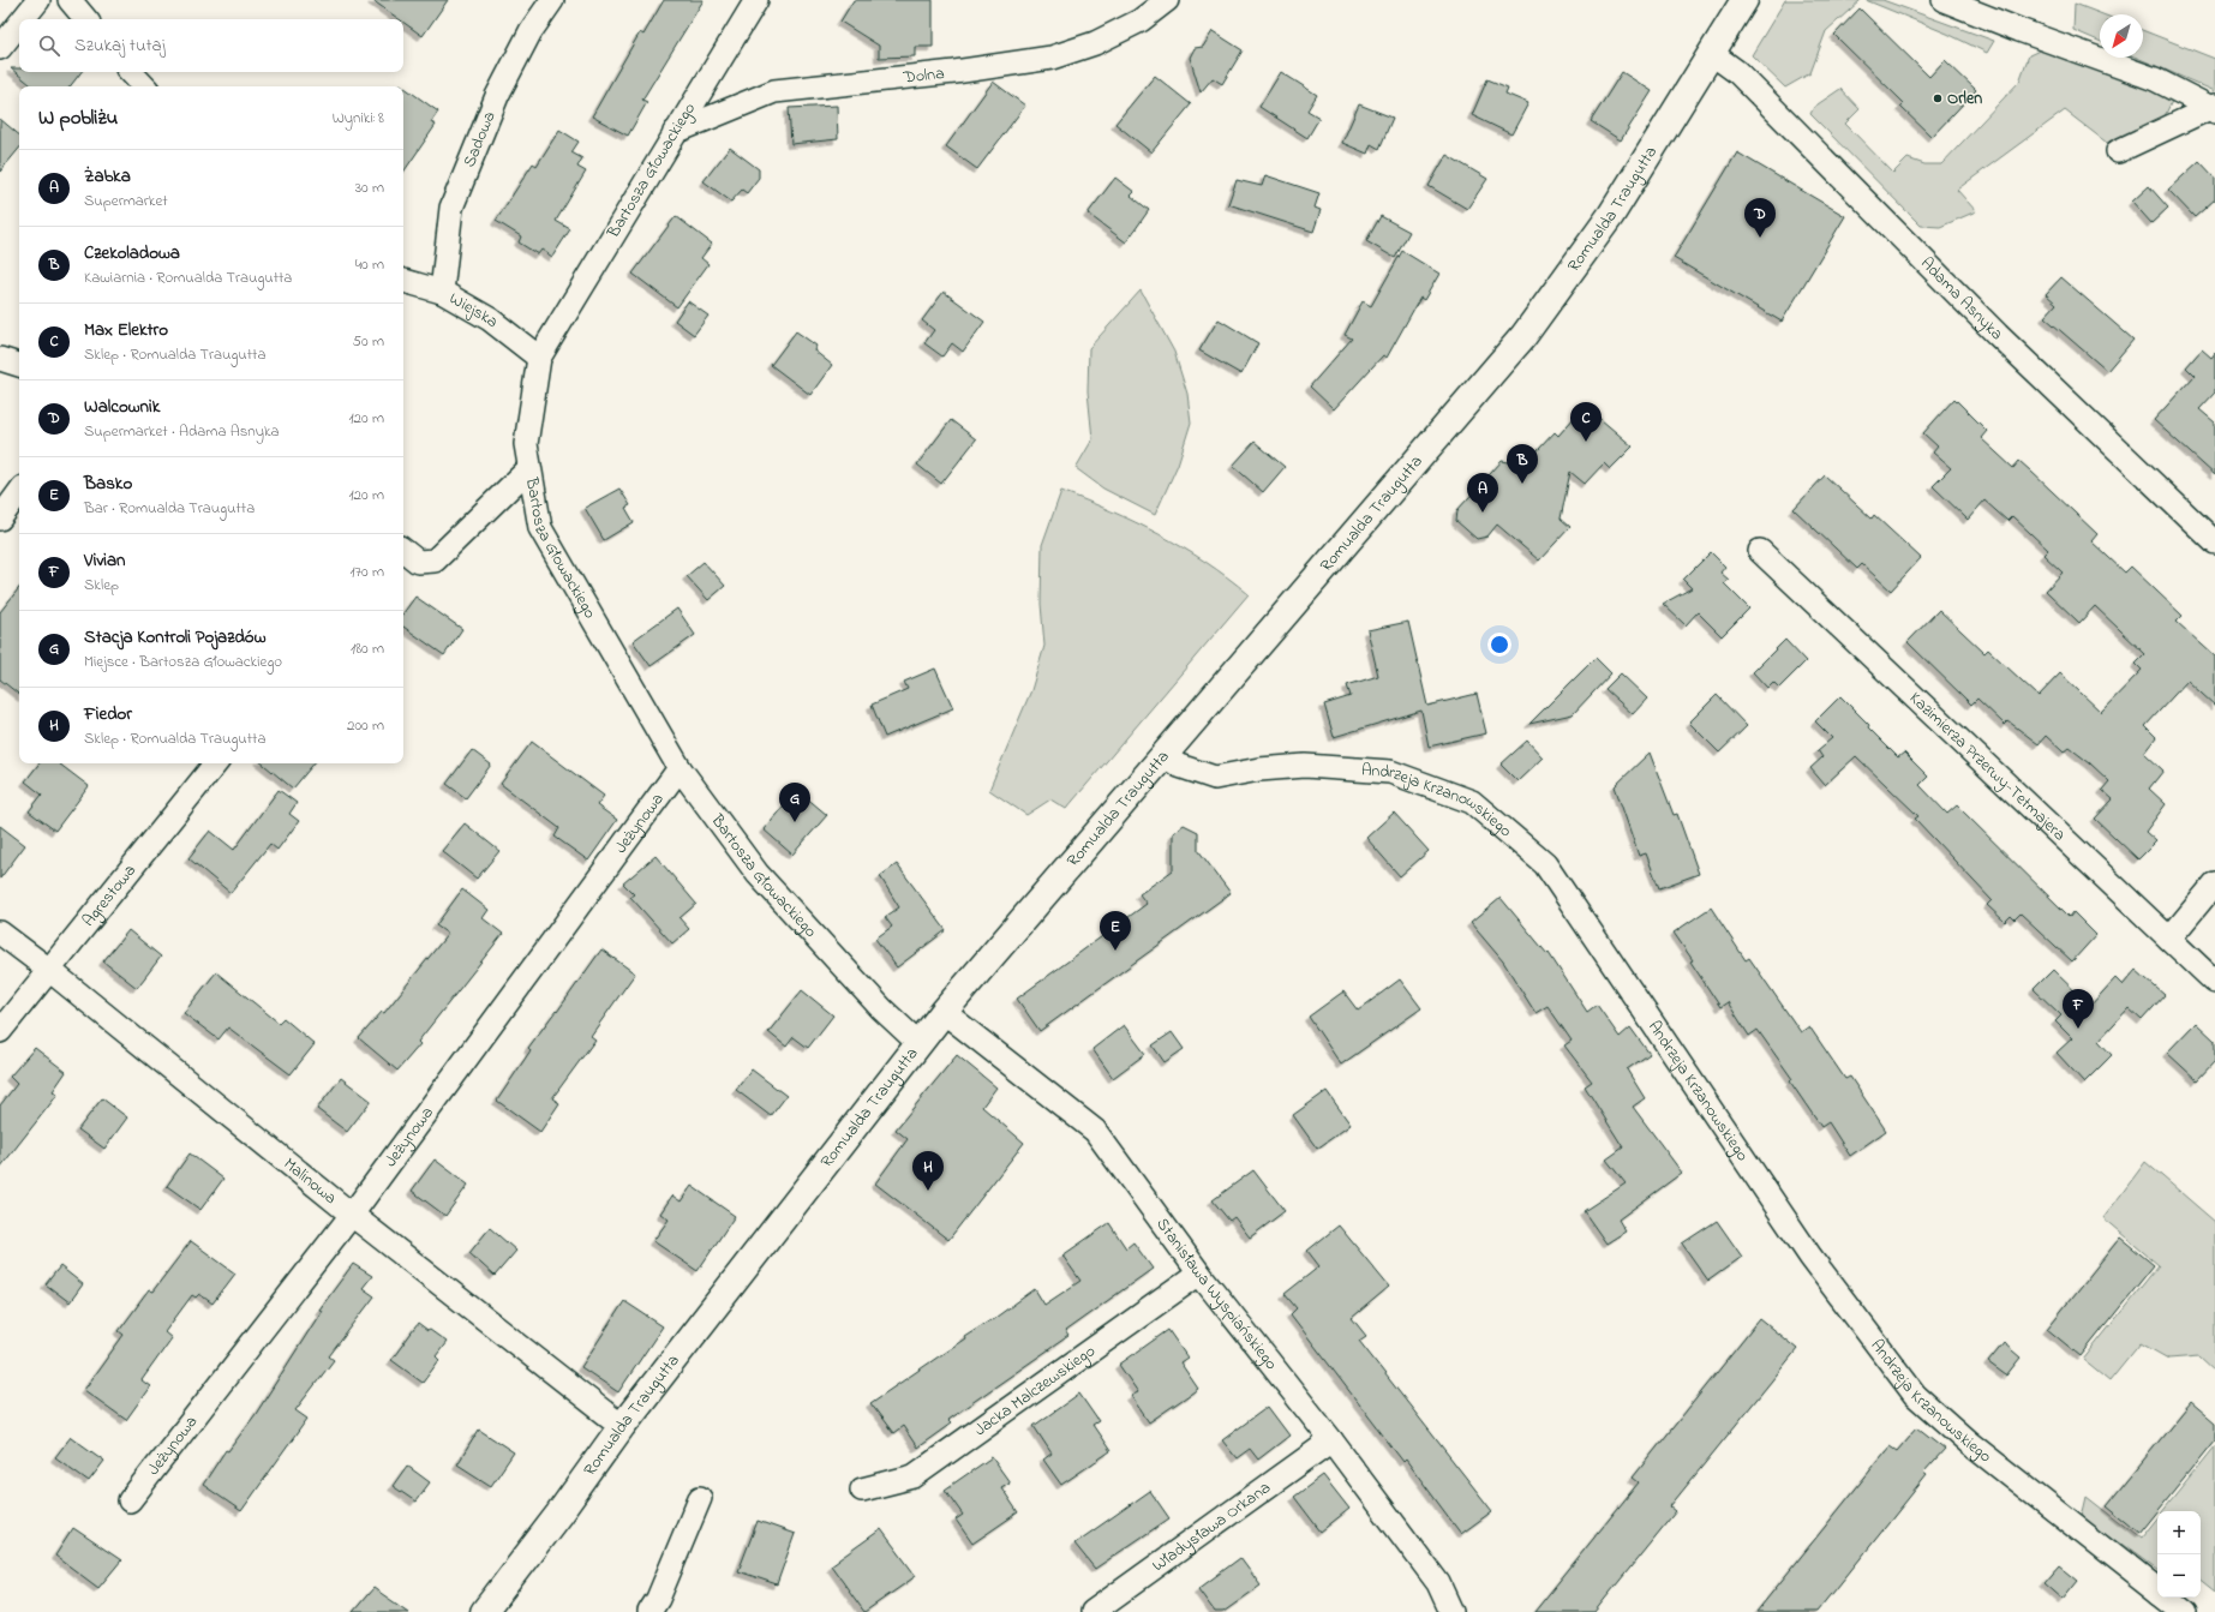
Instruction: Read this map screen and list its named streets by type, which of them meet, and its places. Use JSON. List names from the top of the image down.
{
  "streets": {
    "street": [
      "Dolna",
      "Sadowa",
      "Bartosza Głowackiego",
      "Romualda Traugutta",
      "Adama Asnyka",
      "Wiejska",
      "Kazimierza Przerwy-Tetmajera",
      "Andrzeja Krzanowskiego",
      "Jeżynowa",
      "Agrestowa",
      "Malinowa",
      "Stanisława Wyspiańskiego",
      "Jacka Malczewskiego",
      "Władysława Orkana"
    ]
  },
  "crossings": [
    ["Dolna", "Bartosza Głowackiego"],
    ["Sadowa", "Wiejska"],
    ["Bartosza Głowackiego", "Romualda Traugutta"],
    ["Bartosza Głowackiego", "Wiejska"],
    ["Bartosza Głowackiego", "Jeżynowa"],
    ["Romualda Traugutta", "Adama Asnyka"],
    ["Romualda Traugutta", "Andrzeja Krzanowskiego"],
    ["Romualda Traugutta", "Malinowa"],
    ["Romualda Traugutta", "Stanisława Wyspiańskiego"],
    ["Jeżynowa", "Malinowa"],
    ["Agrestowa", "Malinowa"],
    ["Stanisława Wyspiańskiego", "Jacka Malczewskiego"],
    ["Stanisława Wyspiańskiego", "Władysława Orkana"]
  ],
  "places": ["Orlen"],
  "north": "bottom left",
  "page": {
    "search": "Szukaj tutaj",
    "heading": ["W pobliżu", "Wyniki: 8"],
    "list": [
      {
        "mark": "A",
        "name": "Żabka",
        "note": "Supermarket",
        "value": "30 m"
      },
      {
        "mark": "B",
        "name": "Czekoladowa",
        "note": "Kawiarnia · Romualda Traugutta",
        "value": "40 m"
      },
      {
        "mark": "C",
        "name": "Max Elektro",
        "note": "Sklep · Romualda Traugutta",
        "value": "50 m"
      },
      {
        "mark": "D",
        "name": "Walcownik",
        "note": "Supermarket · Adama Asnyka",
        "value": "120 m"
      },
      {
        "mark": "E",
        "name": "Basko",
        "note": "Bar · Romualda Traugutta",
        "value": "120 m"
      },
      {
        "mark": "F",
        "name": "Vivian",
        "note": "Sklep",
        "value": "170 m"
      },
      {
        "mark": "G",
        "name": "Stacja Kontroli Pojazdów",
        "note": "Miejsce · Bartosza Głowackiego",
        "value": "180 m"
      },
      {
        "mark": "H",
        "name": "Fiedor",
        "note": "Sklep · Romualda Traugutta",
        "value": "200 m"
      }
    ],
    "pins": [
      "D",
      "C",
      "B",
      "A",
      "G",
      "E",
      "F",
      "H"
    ],
    "map_buttons": ["+", "−"]
  }
}
